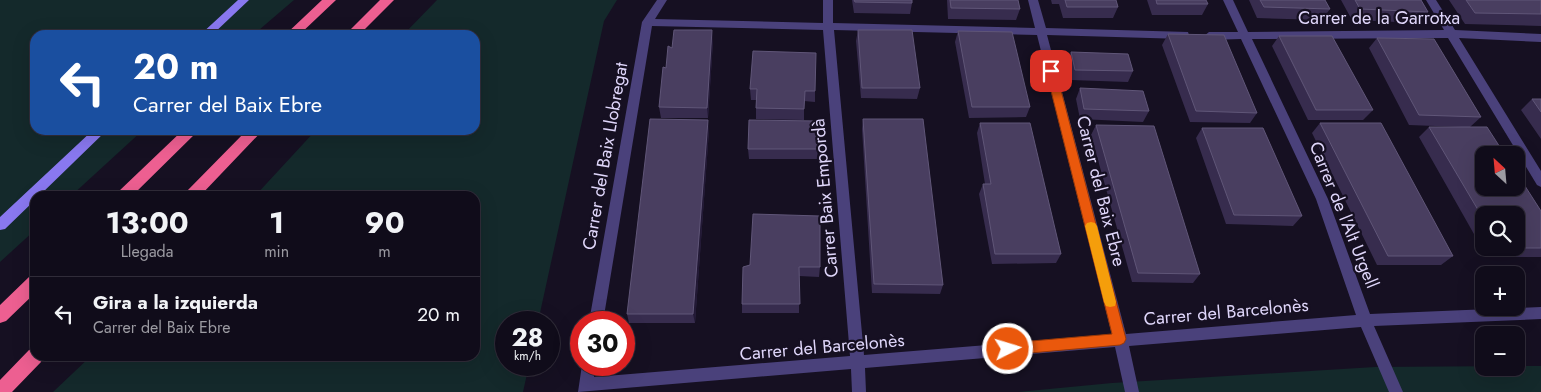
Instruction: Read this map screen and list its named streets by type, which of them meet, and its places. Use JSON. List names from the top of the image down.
{
  "streets": {
    "street": [
      "Carrer de la Garrotxa",
      "Carrer del Baix Llobregat",
      "Carrer del Baix Ebre",
      "Carrer Baix Empordà",
      "Carrer de l'Alt Urgell",
      "Carrer del Barcelonès"
    ]
  },
  "crossings": [
    ["Carrer de la Garrotxa", "Carrer del Baix Llobregat"],
    ["Carrer de la Garrotxa", "Carrer del Baix Ebre"],
    ["Carrer de la Garrotxa", "Carrer Baix Empordà"],
    ["Carrer de la Garrotxa", "Carrer de l'Alt Urgell"],
    ["Carrer del Baix Ebre", "Carrer del Barcelonès"],
    ["Carrer Baix Empordà", "Carrer del Barcelonès"],
    ["Carrer de l'Alt Urgell", "Carrer del Barcelonès"]
  ],
  "north": "top left",
  "page": {
    "turn": ["20 m", "Carrer del Baix Ebre"],
    "map_buttons": ["+", "−"],
    "eta": [
      "13:00",
      "Llegada",
      "1",
      "min",
      "90",
      "m"
    ],
    "list": [
      {
        "name": "Gira a la izquierda",
        "note": "Carrer del Baix Ebre",
        "value": "20 m"
      }
    ],
    "speed": "28 km/h",
    "limit": "30"
  }
}
